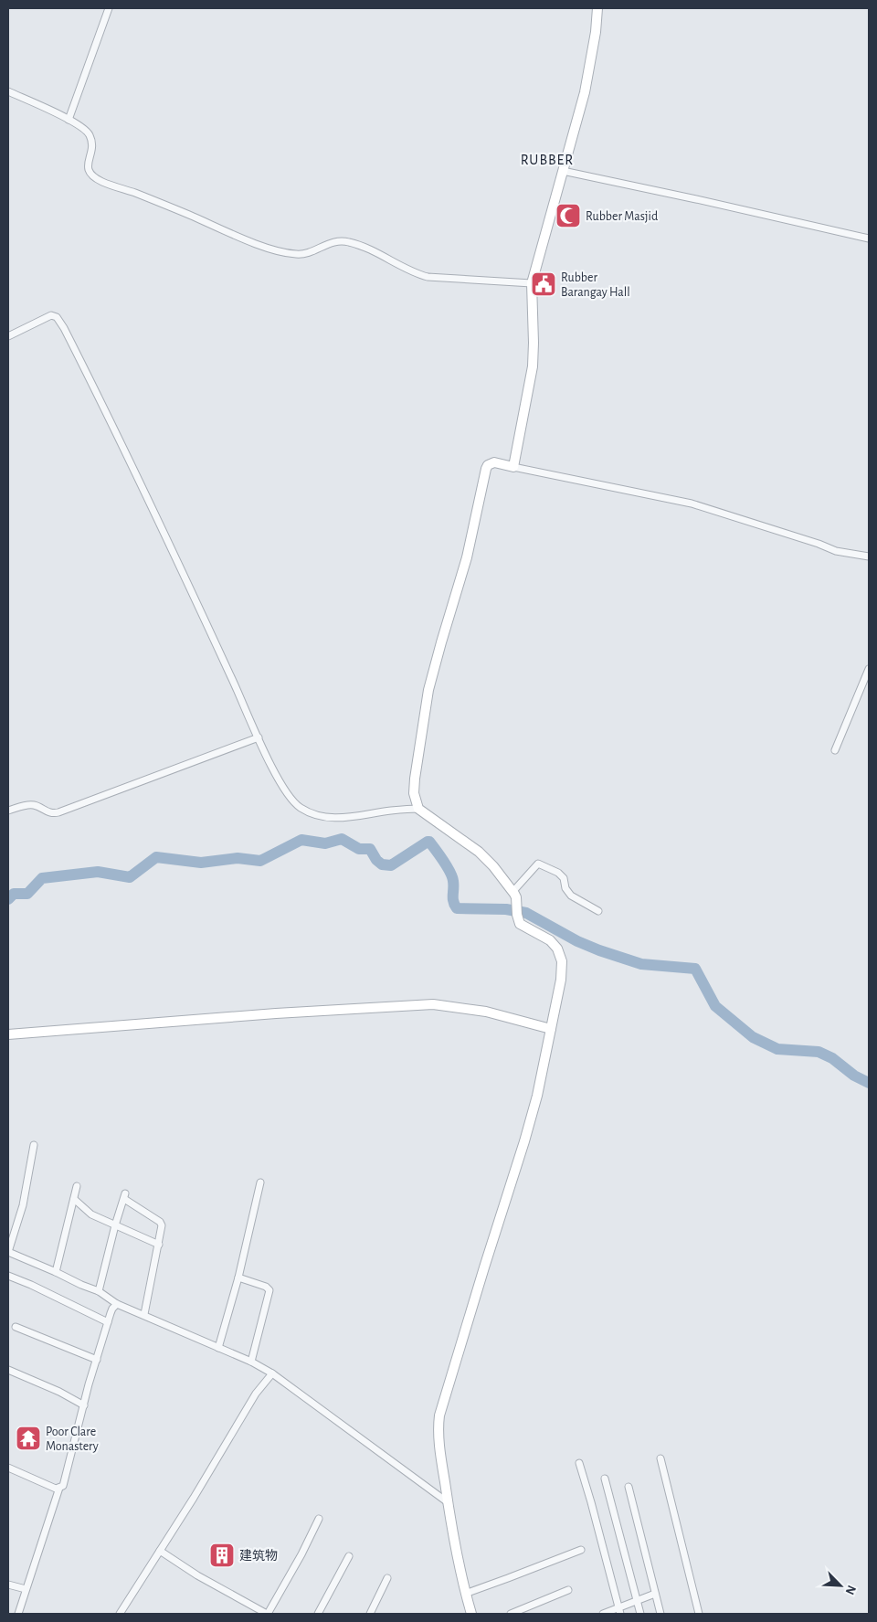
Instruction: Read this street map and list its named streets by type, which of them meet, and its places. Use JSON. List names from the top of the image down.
{
  "districts": ["RUBBER"],
  "places": {
    "mosque": ["Rubber Masjid"],
    "public building": ["Rubber Barangay Hall"],
    "temple": ["Poor Clare Monastery"],
    "building": ["建筑物"]
  },
  "north": "bottom right"
}
